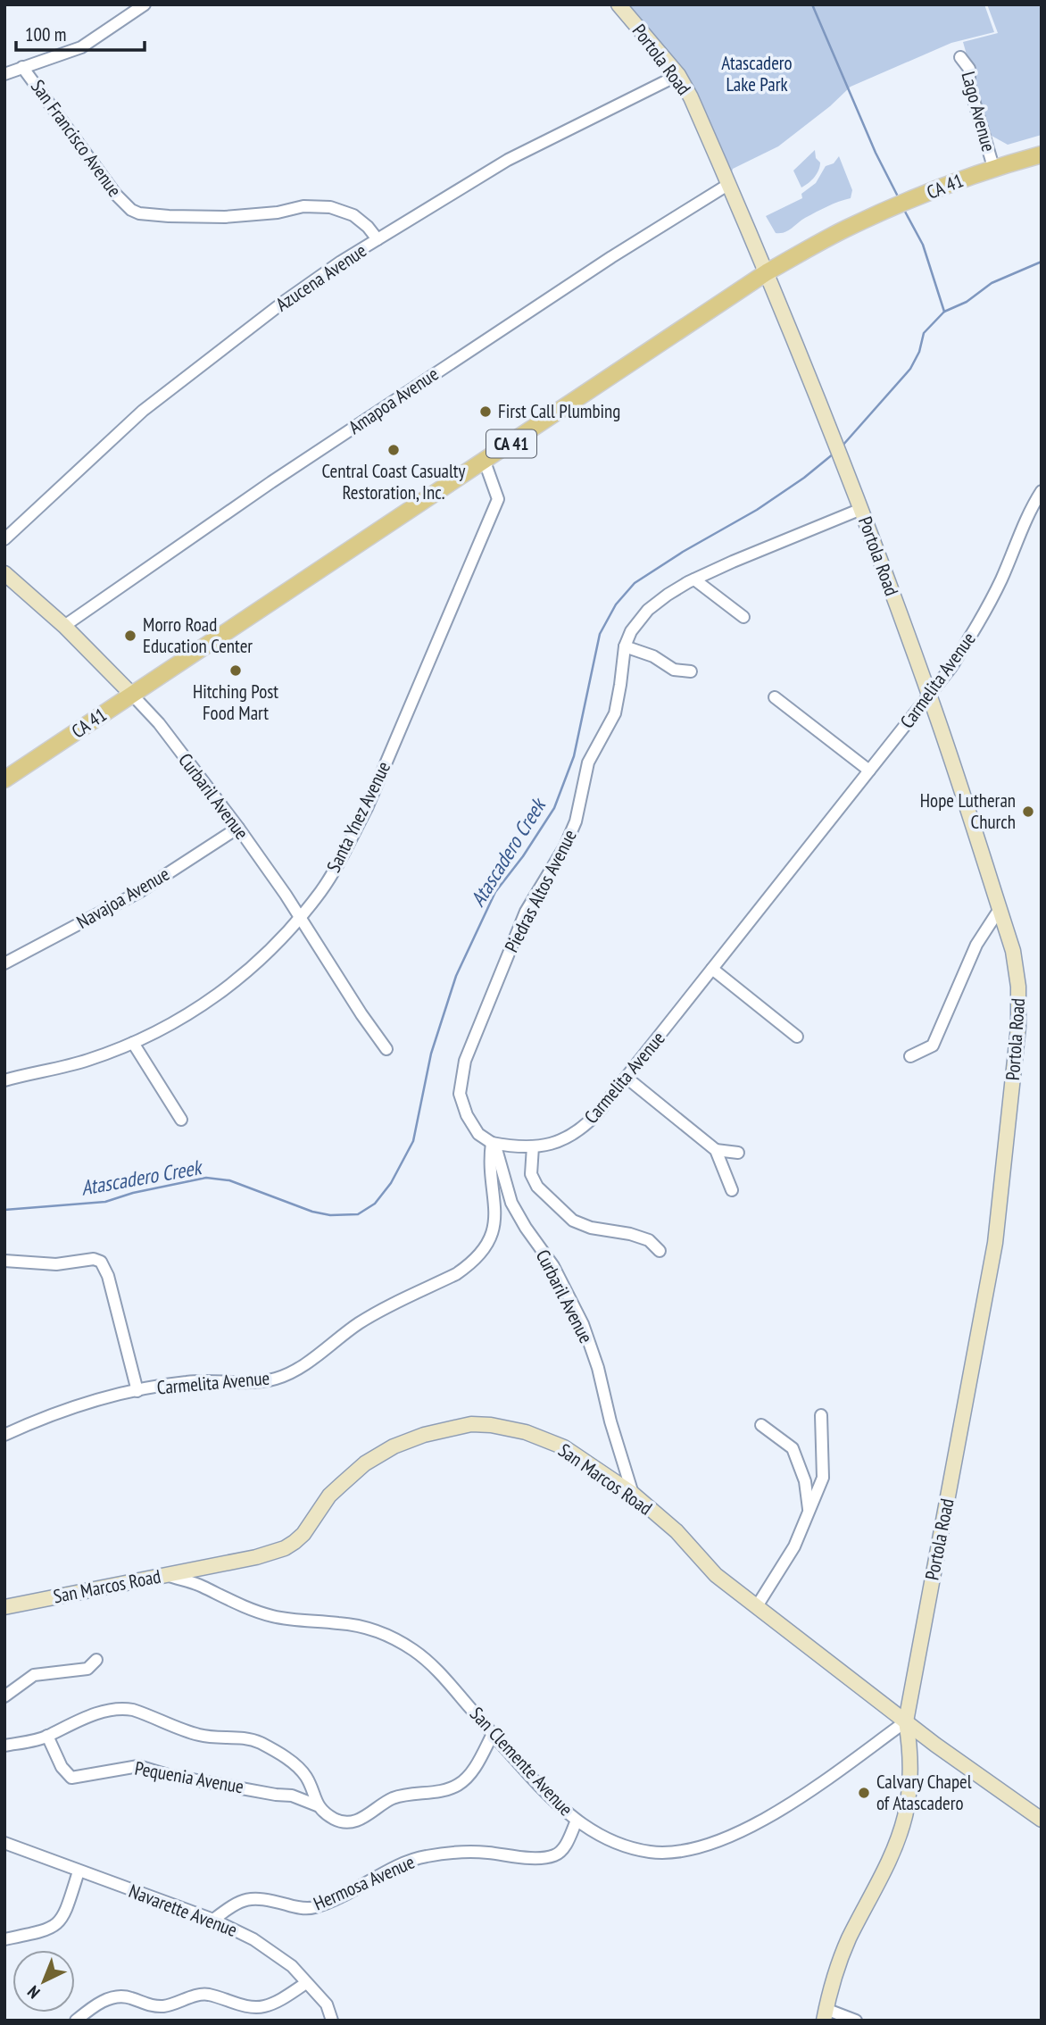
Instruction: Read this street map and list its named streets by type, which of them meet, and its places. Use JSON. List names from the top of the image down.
{
  "streets": {
    "main road": ["CA 41"],
    "street": [
      "Portola Road",
      "Lago Avenue",
      "San Francisco Avenue",
      "Azucena Avenue",
      "Amapoa Avenue",
      "Carmelita Avenue",
      "Curbaril Avenue",
      "Santa Ynez Avenue",
      "Piedras Altos Avenue",
      "Navajoa Avenue",
      "San Marcos Road",
      "San Clemente Avenue",
      "Pequenia Avenue",
      "Hermosa Avenue",
      "Navarette Avenue"
    ]
  },
  "crossings": [
    ["Portola Road", "CA 41"],
    ["Portola Road", "Azucena Avenue"],
    ["Portola Road", "Amapoa Avenue"],
    ["Portola Road", "Carmelita Avenue"],
    ["Portola Road", "Piedras Altos Avenue"],
    ["Portola Road", "San Marcos Road"],
    ["Portola Road", "San Clemente Avenue"],
    ["Lago Avenue", "CA 41"],
    ["San Francisco Avenue", "Azucena Avenue"],
    ["CA 41", "Curbaril Avenue"],
    ["CA 41", "Santa Ynez Avenue"],
    ["Amapoa Avenue", "Curbaril Avenue"],
    ["Carmelita Avenue", "Curbaril Avenue"],
    ["Carmelita Avenue", "Piedras Altos Avenue"],
    ["Curbaril Avenue", "Santa Ynez Avenue"],
    ["Curbaril Avenue", "Piedras Altos Avenue"],
    ["Curbaril Avenue", "Navajoa Avenue"],
    ["Curbaril Avenue", "San Marcos Road"],
    ["San Marcos Road", "San Clemente Avenue"],
    ["San Clemente Avenue", "Hermosa Avenue"],
    ["Hermosa Avenue", "Navarette Avenue"]
  ],
  "water": ["Atascadero Creek"],
  "parks": ["Atascadero Lake Park"],
  "places": [
    "First Call Plumbing",
    "Central Coast Casualty Restoration, Inc.",
    "Morro Road Education Center",
    "Hitching Post Food Mart",
    "Hope Lutheran Church",
    "Calvary Chapel of Atascadero"
  ],
  "scale_bar": "100 m",
  "north": "bottom left"
}
